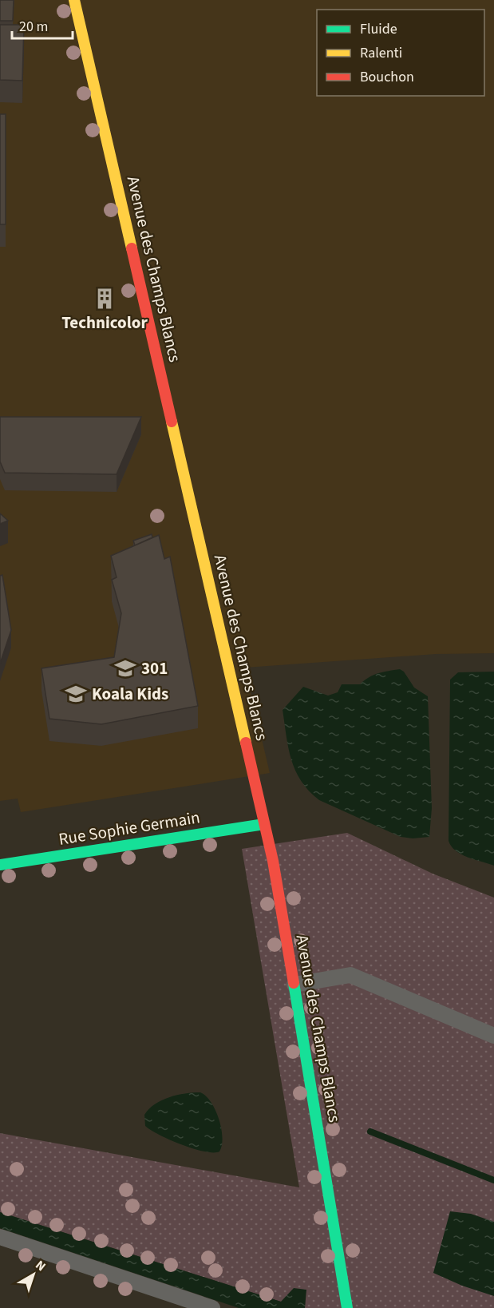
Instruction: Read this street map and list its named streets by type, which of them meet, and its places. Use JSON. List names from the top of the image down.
{
  "streets": {
    "street": ["Avenue des Champs Blancs", "Rue Sophie Germain"]
  },
  "crossings": [
    ["Avenue des Champs Blancs", "Rue Sophie Germain"]
  ],
  "places": {
    "building": ["Technicolor"],
    "school or university": ["301", "Koala Kids"]
  },
  "legend": ["Fluide", "Ralenti", "Bouchon"],
  "scale_bar": "20 m",
  "north": "top right"
}
